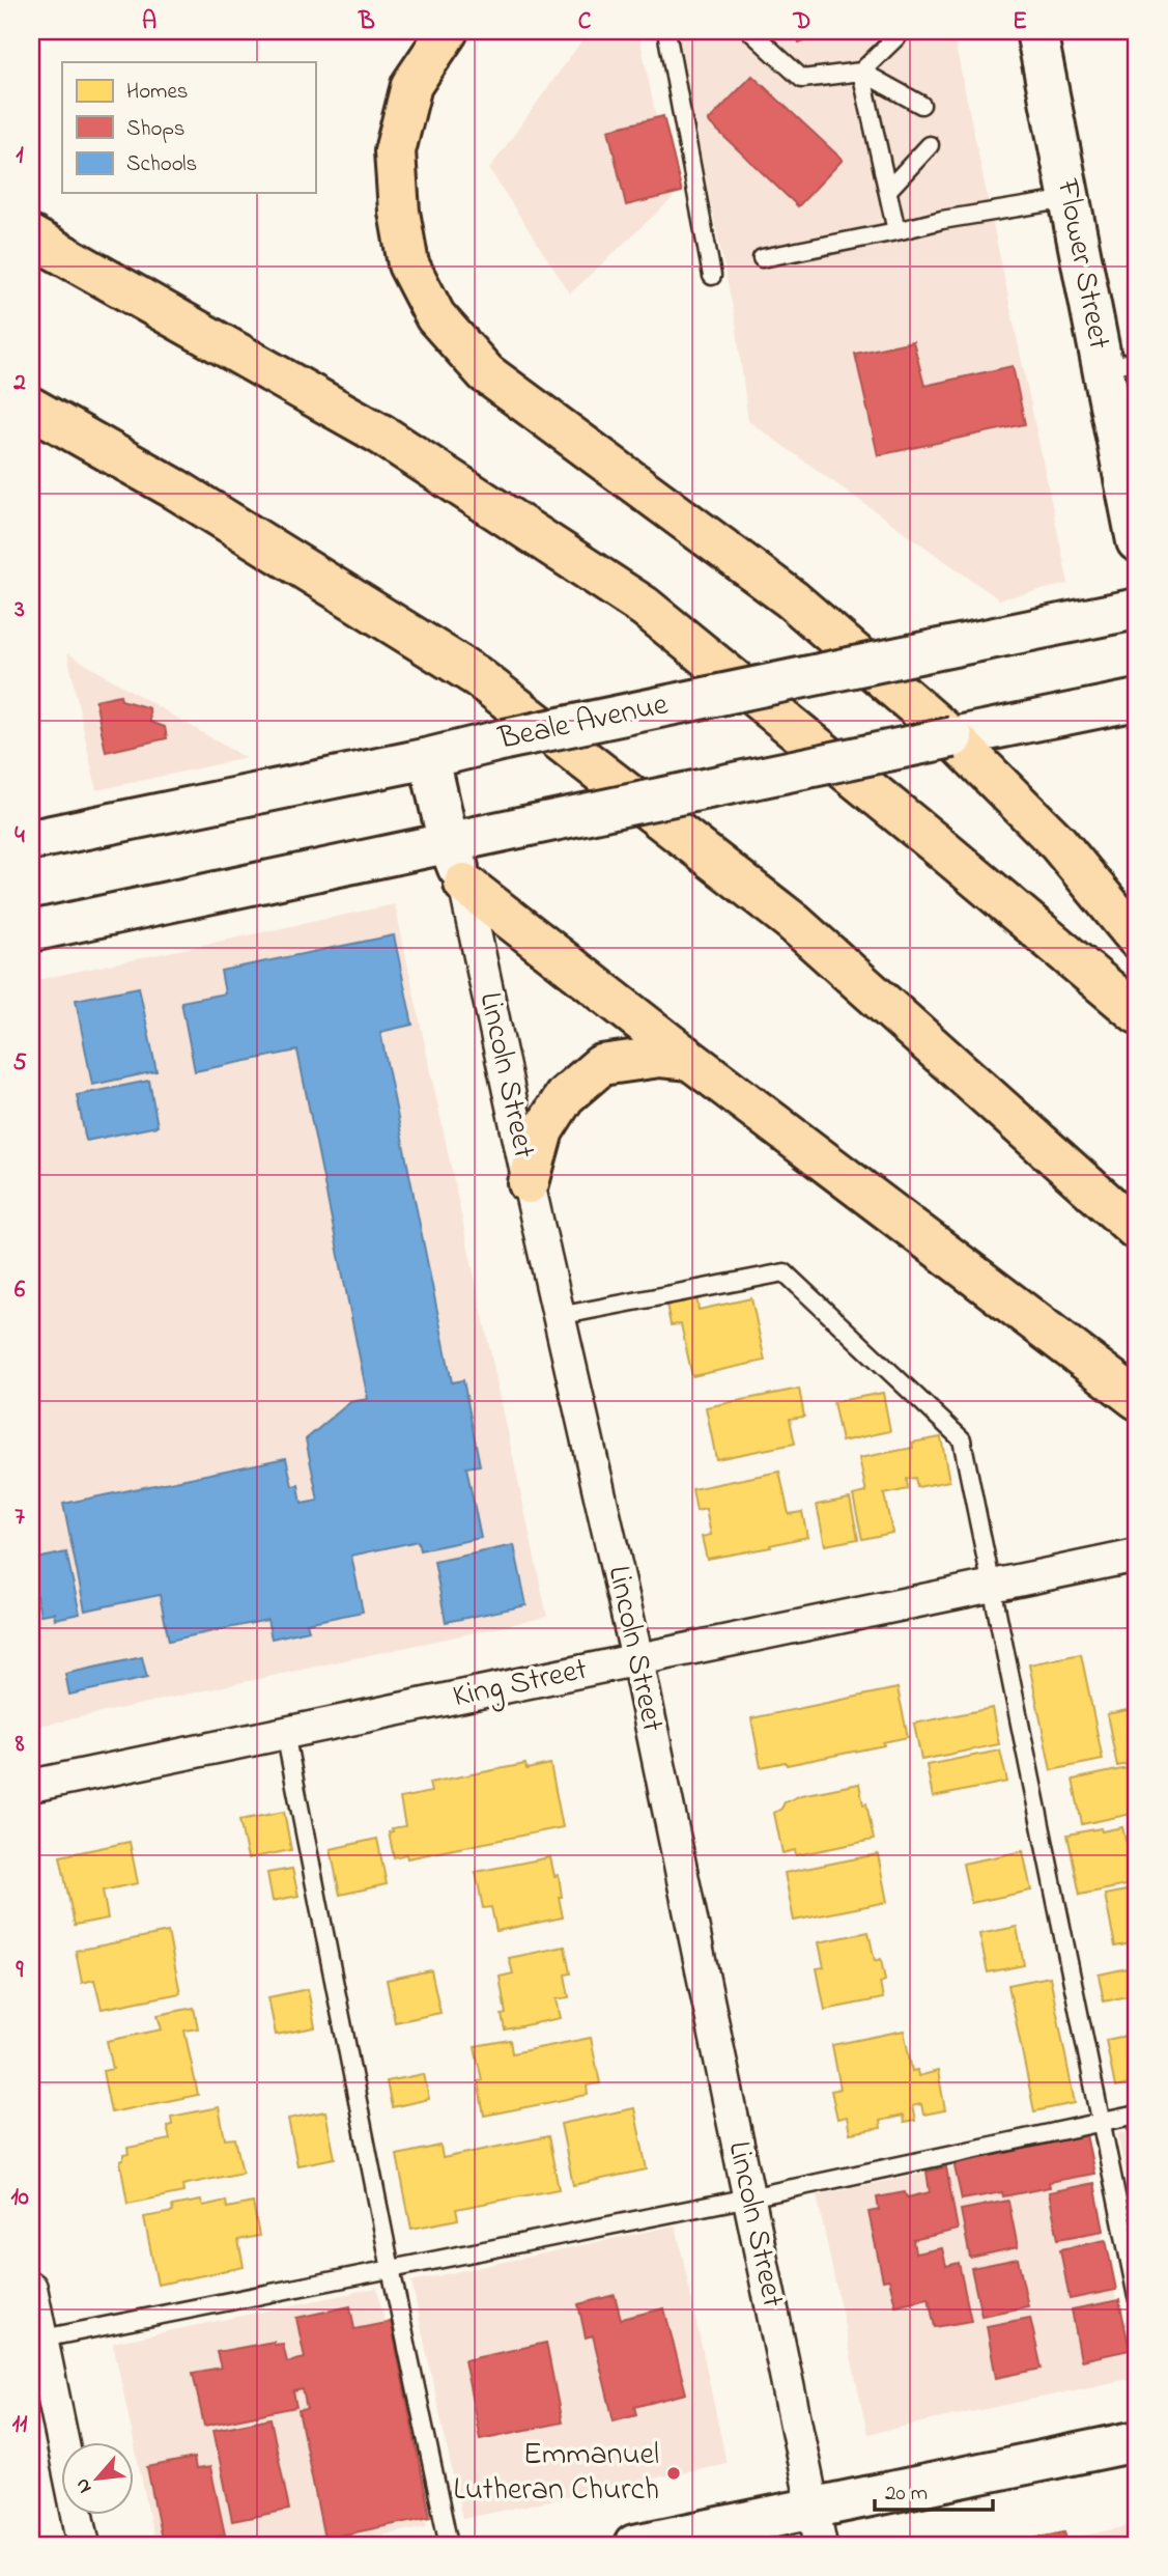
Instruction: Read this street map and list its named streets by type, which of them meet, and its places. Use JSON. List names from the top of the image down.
{
  "streets": {
    "main road": ["Flower Street", "Beale Avenue", "Lincoln Street"],
    "street": ["King Street"]
  },
  "crossings": [
    ["Beale Avenue", "Lincoln Street"],
    ["Lincoln Street", "King Street"]
  ],
  "places": ["Emmanuel Lutheran Church"],
  "legend": ["Homes", "Shops", "Schools"],
  "scale_bar": "20 m",
  "north": "bottom left",
  "grid": {
    "columns": [
      "A",
      "B",
      "C",
      "D",
      "E"
    ],
    "rows": [
      "1",
      "2",
      "3",
      "4",
      "5",
      "6",
      "7",
      "8",
      "9",
      "10",
      "11"
    ]
  }
}
